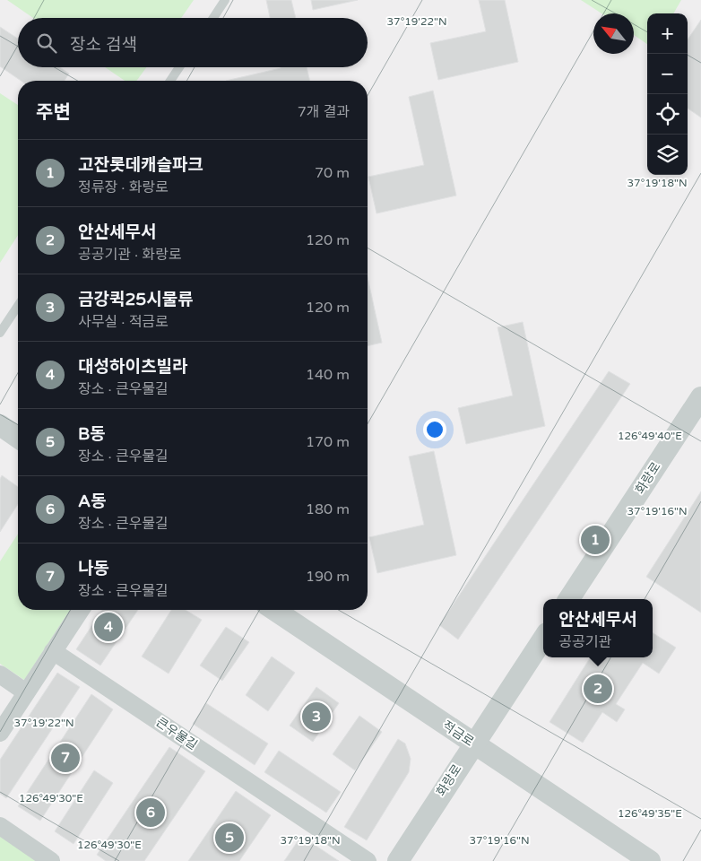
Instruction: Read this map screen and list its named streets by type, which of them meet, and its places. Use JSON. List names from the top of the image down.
{
  "streets": {
    "street": ["화랑로", "큰우물길", "적금로"]
  },
  "crossings": [
    ["화랑로", "적금로"]
  ],
  "north": "top left",
  "page": {
    "map_buttons": ["+", "−"],
    "search": "장소 검색",
    "heading": ["주변", "7개 결과"],
    "list": [
      {
        "mark": "1",
        "name": "고잔롯데캐슬파크",
        "note": "정류장 · 화랑로",
        "value": "70 m"
      },
      {
        "mark": "2",
        "name": "안산세무서",
        "note": "공공기관 · 화랑로",
        "value": "120 m"
      },
      {
        "mark": "3",
        "name": "금강퀵25시물류",
        "note": "사무실 · 적금로",
        "value": "120 m"
      },
      {
        "mark": "4",
        "name": "대성하이츠빌라",
        "note": "장소 · 큰우물길",
        "value": "140 m"
      },
      {
        "mark": "5",
        "name": "B동",
        "note": "장소 · 큰우물길",
        "value": "170 m"
      },
      {
        "mark": "6",
        "name": "A동",
        "note": "장소 · 큰우물길",
        "value": "180 m"
      },
      {
        "mark": "7",
        "name": "나동",
        "note": "장소 · 큰우물길",
        "value": "190 m"
      }
    ],
    "pins": [
      "1",
      "4",
      "2",
      "3",
      "7",
      "6",
      "5"
    ],
    "popup": ["안산세무서", "공공기관"]
  },
  "coordinates": [
    "37°19'22\"N",
    "37°19'18\"N",
    "126°49'40\"E",
    "37°19'16\"N",
    "126°49'30\"E",
    "126°49'35\"E"
  ]
}
